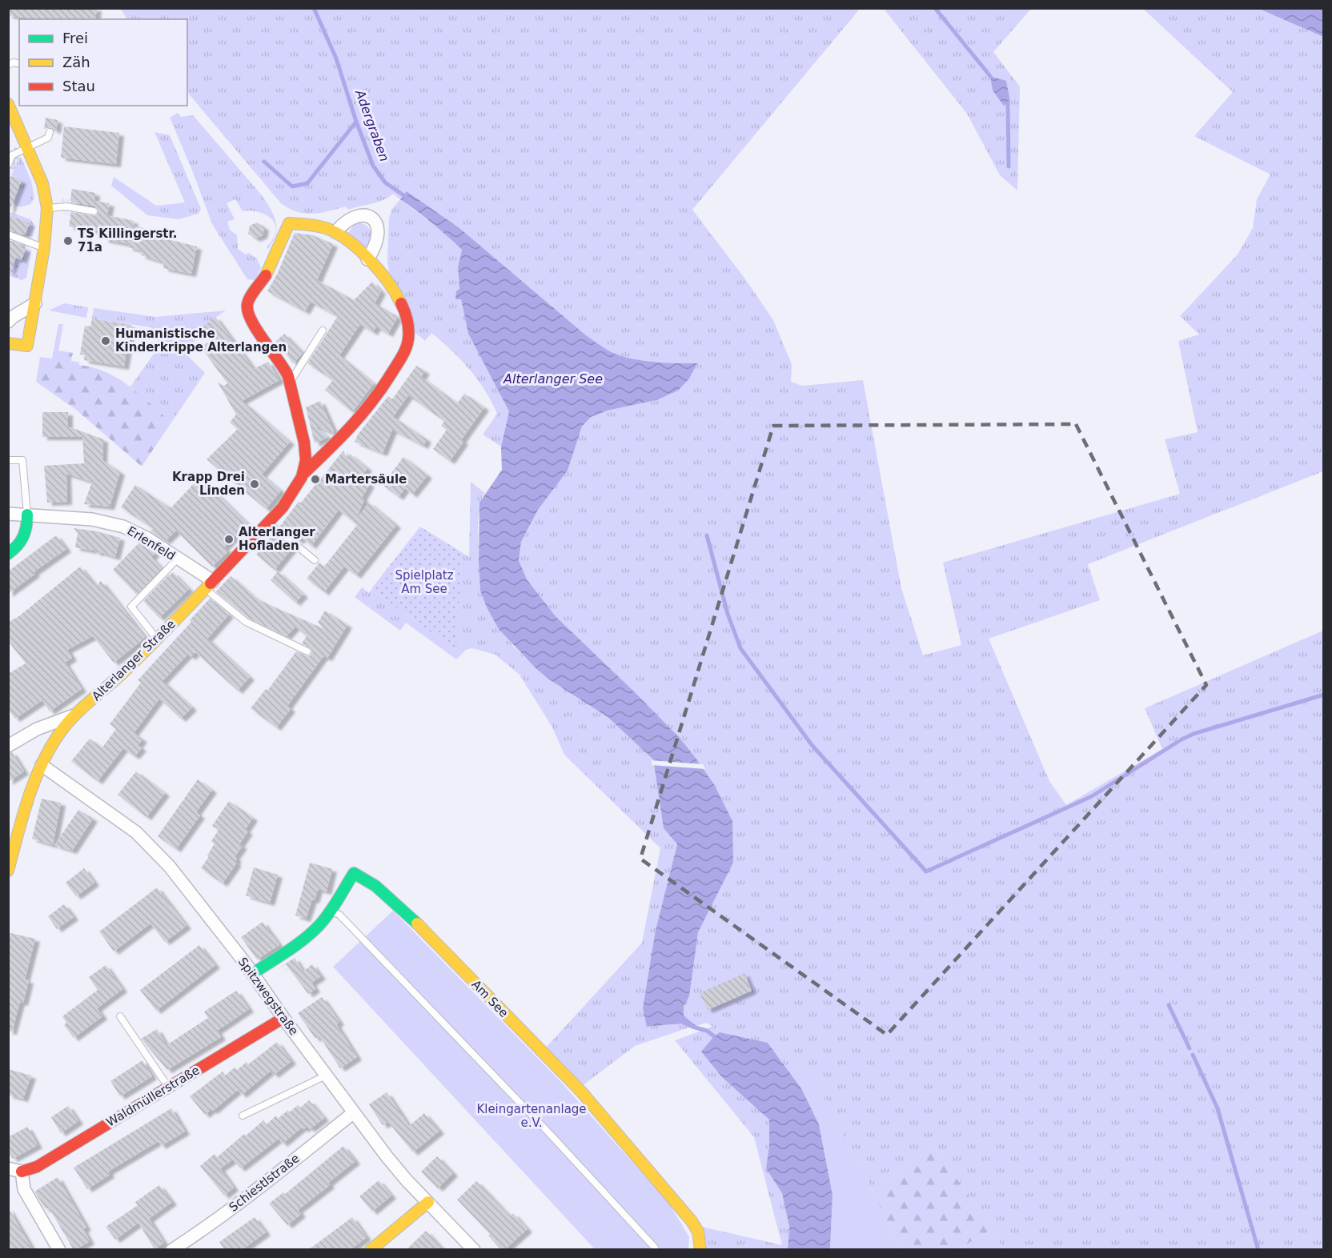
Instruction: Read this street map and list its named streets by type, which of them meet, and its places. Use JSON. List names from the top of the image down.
{
  "streets": {
    "street": [
      "Erlenfeld",
      "Alterlanger Straße",
      "Spitzwegstraße",
      "Am See",
      "Waldmüllerstraße",
      "Schiestlstraße"
    ]
  },
  "crossings": [
    ["Erlenfeld", "Alterlanger Straße"],
    ["Alterlanger Straße", "Spitzwegstraße"],
    ["Spitzwegstraße", "Am See"],
    ["Spitzwegstraße", "Waldmüllerstraße"],
    ["Spitzwegstraße", "Schiestlstraße"]
  ],
  "water": ["Adergraben", "Alterlanger See"],
  "parks": ["Spielplatz Am See", "Kleingartenanlage e.V."],
  "places": [
    "TS Killingerstr. 71a",
    "Humanistische Kinderkrippe Alterlangen",
    "Martersäule",
    "Krapp Drei Linden",
    "Alterlanger Hofladen"
  ],
  "legend": ["Frei", "Zäh", "Stau"]
}
